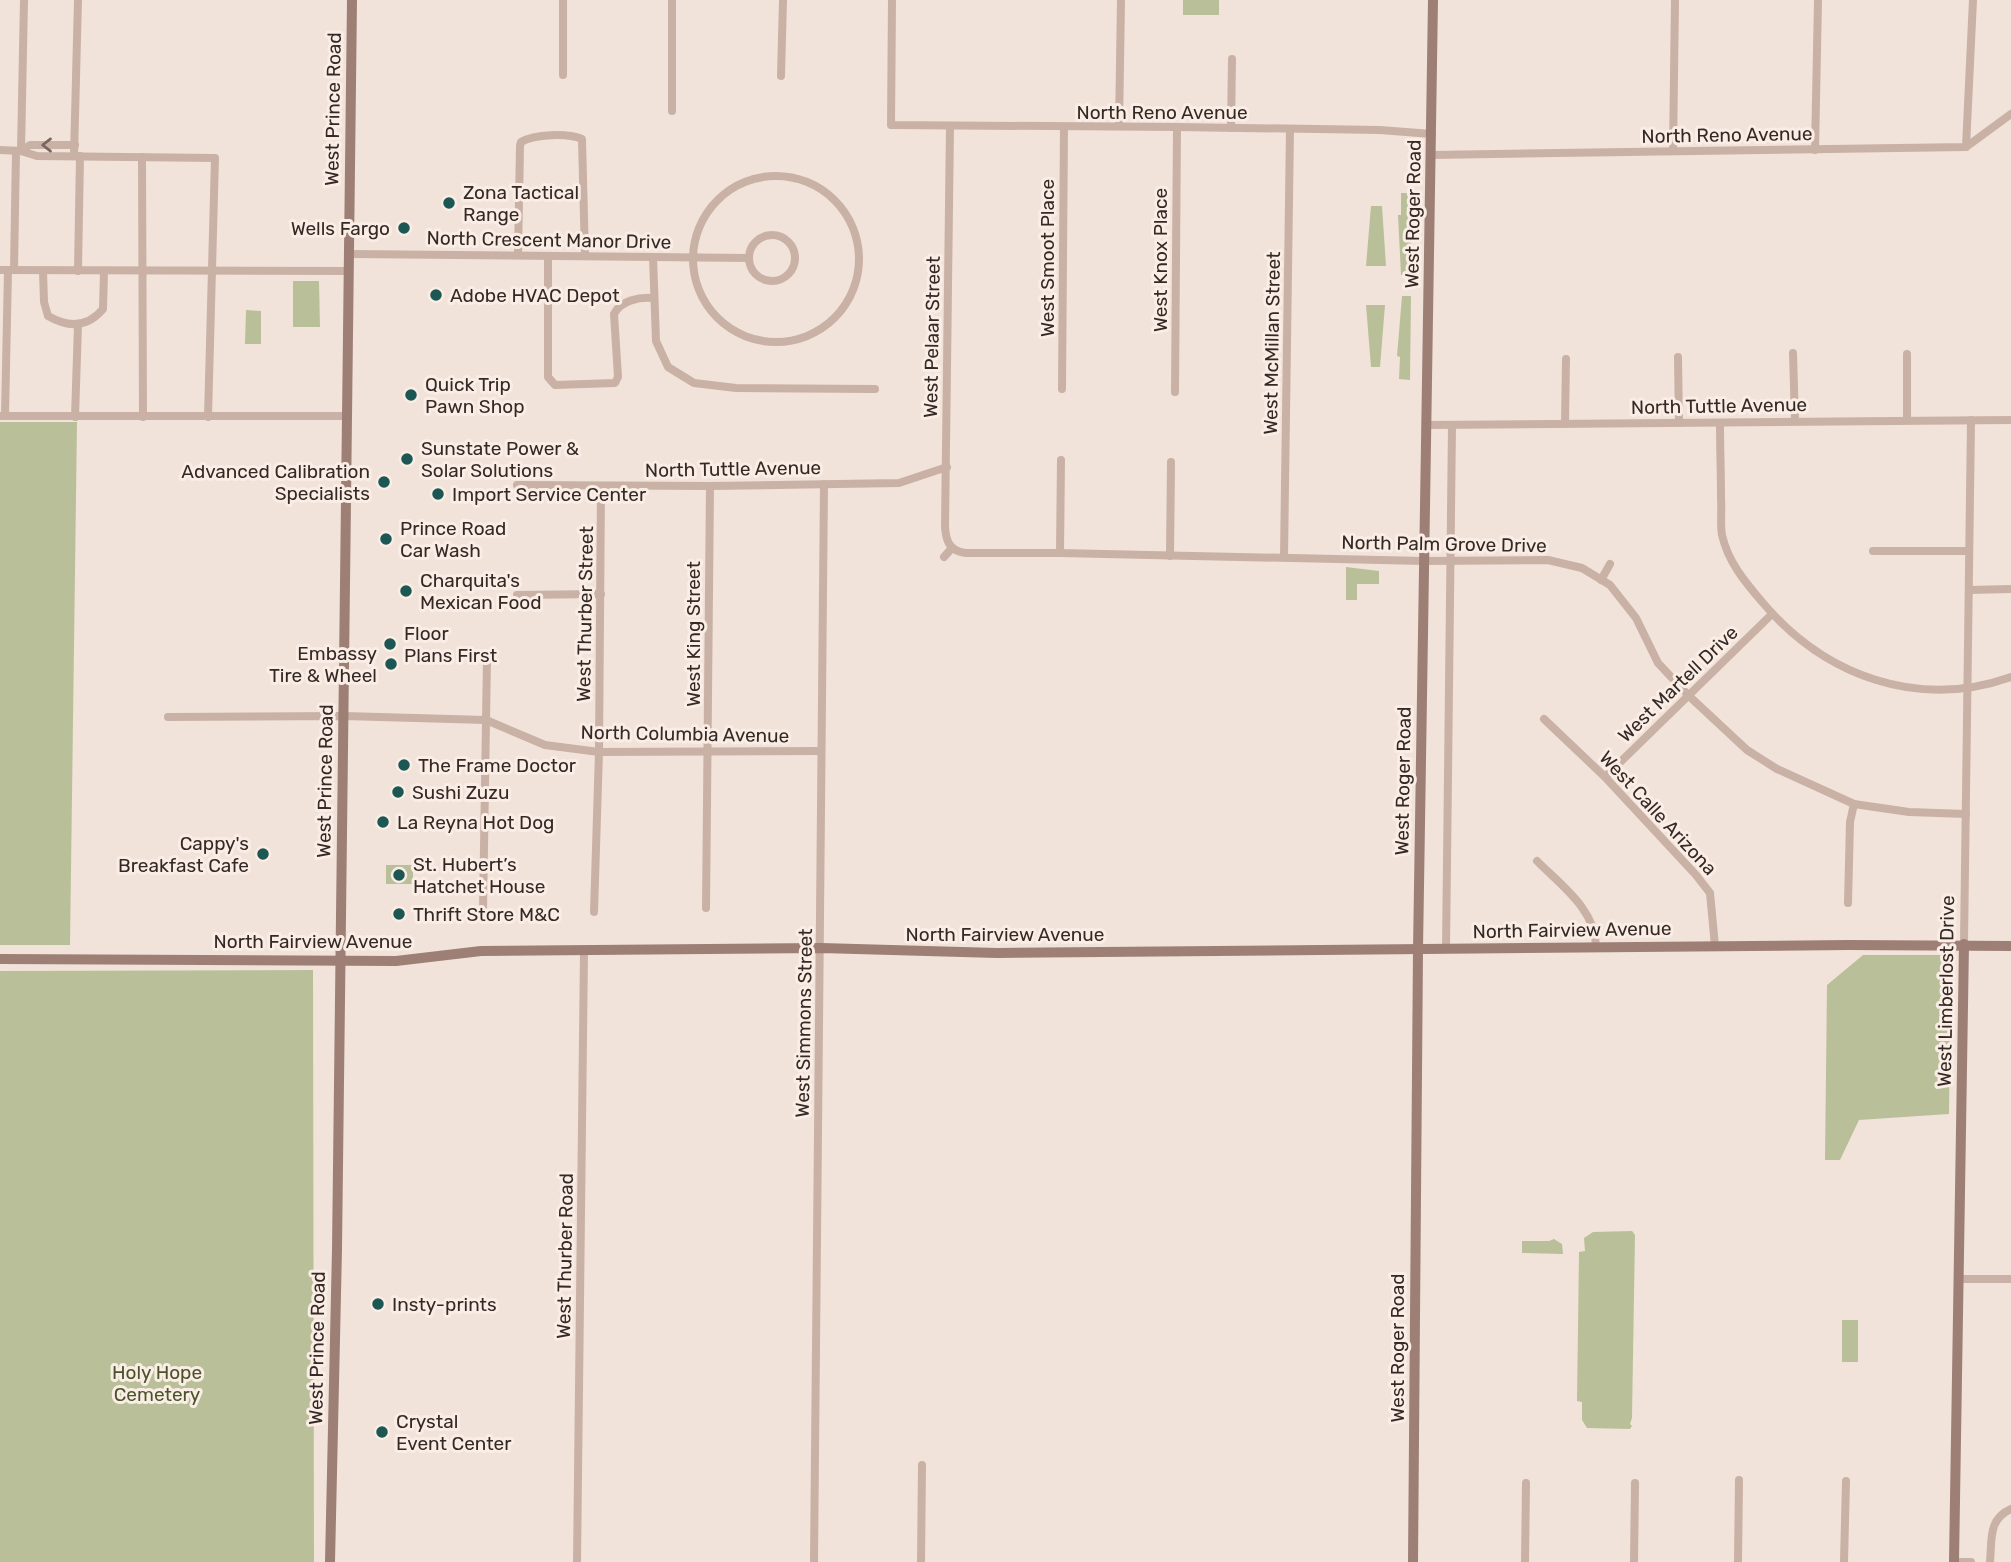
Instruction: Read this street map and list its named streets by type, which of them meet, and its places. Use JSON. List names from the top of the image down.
{
  "streets": {
    "street": [
      "West Prince Road",
      "North Reno Avenue",
      "West Roger Road",
      "North Crescent Manor Drive",
      "West Smoot Place",
      "West Knox Place",
      "West Pelaar Street",
      "West McMillan Street",
      "North Tuttle Avenue",
      "North Palm Grove Drive",
      "West Thurber Street",
      "West King Street",
      "West Martell Drive",
      "North Columbia Avenue",
      "West Calle Arizona",
      "North Fairview Avenue",
      "West Limberlost Drive",
      "West Simmons Street",
      "West Thurber Road"
    ]
  },
  "crossings": [
    ["West Prince Road", "North Crescent Manor Drive"],
    ["West Prince Road", "North Columbia Avenue"],
    ["West Prince Road", "North Fairview Avenue"],
    ["North Reno Avenue", "West Roger Road"],
    ["North Reno Avenue", "West Smoot Place"],
    ["North Reno Avenue", "West Knox Place"],
    ["North Reno Avenue", "West Pelaar Street"],
    ["North Reno Avenue", "West McMillan Street"],
    ["West Roger Road", "North Tuttle Avenue"],
    ["West Roger Road", "North Palm Grove Drive"],
    ["West Roger Road", "North Fairview Avenue"],
    ["West Pelaar Street", "North Tuttle Avenue"],
    ["West Pelaar Street", "North Palm Grove Drive"],
    ["West McMillan Street", "North Palm Grove Drive"],
    ["North Tuttle Avenue", "West Thurber Street"],
    ["North Tuttle Avenue", "West King Street"],
    ["North Tuttle Avenue", "West Limberlost Drive"],
    ["North Tuttle Avenue", "West Simmons Street"],
    ["North Palm Grove Drive", "West Martell Drive"],
    ["North Palm Grove Drive", "West Limberlost Drive"],
    ["West Thurber Street", "North Columbia Avenue"],
    ["West King Street", "North Columbia Avenue"],
    ["West Martell Drive", "West Calle Arizona"],
    ["North Columbia Avenue", "West Simmons Street"],
    ["West Calle Arizona", "North Fairview Avenue"],
    ["North Fairview Avenue", "West Limberlost Drive"],
    ["North Fairview Avenue", "West Simmons Street"],
    ["North Fairview Avenue", "West Thurber Road"]
  ],
  "parks": ["Holy Hope Cemetery"],
  "places": [
    "Zona Tactical Range",
    "Wells Fargo",
    "Adobe HVAC Depot",
    "Quick Trip Pawn Shop",
    "Sunstate Power & Solar Solutions",
    "Advanced Calibration Specialists",
    "Import Service Center",
    "Prince Road Car Wash",
    "Charquita's Mexican Food",
    "Floor Plans First",
    "Embassy Tire & Wheel",
    "The Frame Doctor",
    "Sushi Zuzu",
    "La Reyna Hot Dog",
    "Cappy's Breakfast Cafe",
    "St. Hubert’s Hatchet House",
    "Thrift Store M&C",
    "Insty-prints",
    "Crystal Event Center"
  ]
}
